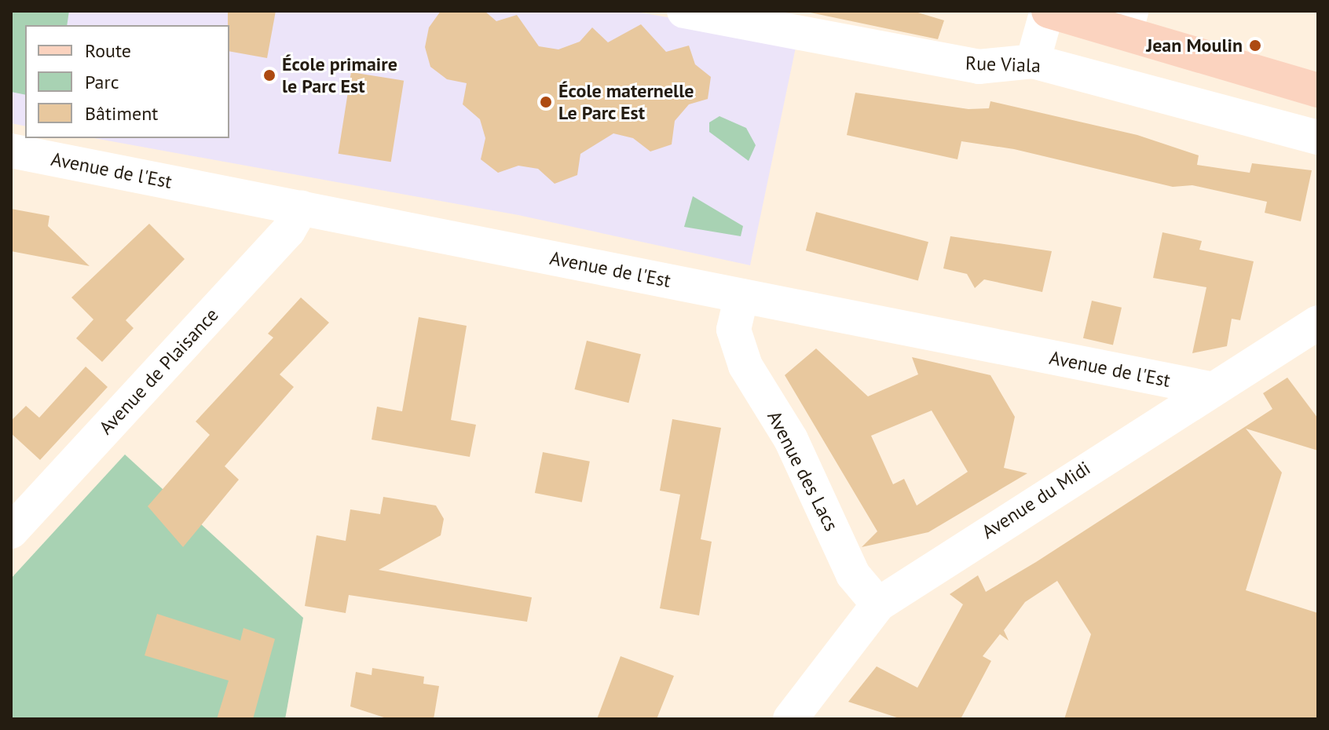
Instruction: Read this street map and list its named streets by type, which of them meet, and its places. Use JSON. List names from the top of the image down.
{
  "streets": {
    "street": [
      "Rue Viala",
      "Avenue de l'Est",
      "Avenue de Plaisance",
      "Avenue des Lacs",
      "Avenue du Midi"
    ]
  },
  "crossings": [
    ["Avenue de l'Est", "Avenue de Plaisance"],
    ["Avenue de l'Est", "Avenue des Lacs"],
    ["Avenue de l'Est", "Avenue du Midi"],
    ["Avenue des Lacs", "Avenue du Midi"]
  ],
  "places": ["Jean Moulin", "École primaire le Parc Est", "École maternelle Le Parc Est"],
  "legend": ["Route", "Parc", "Bâtiment"]
}
